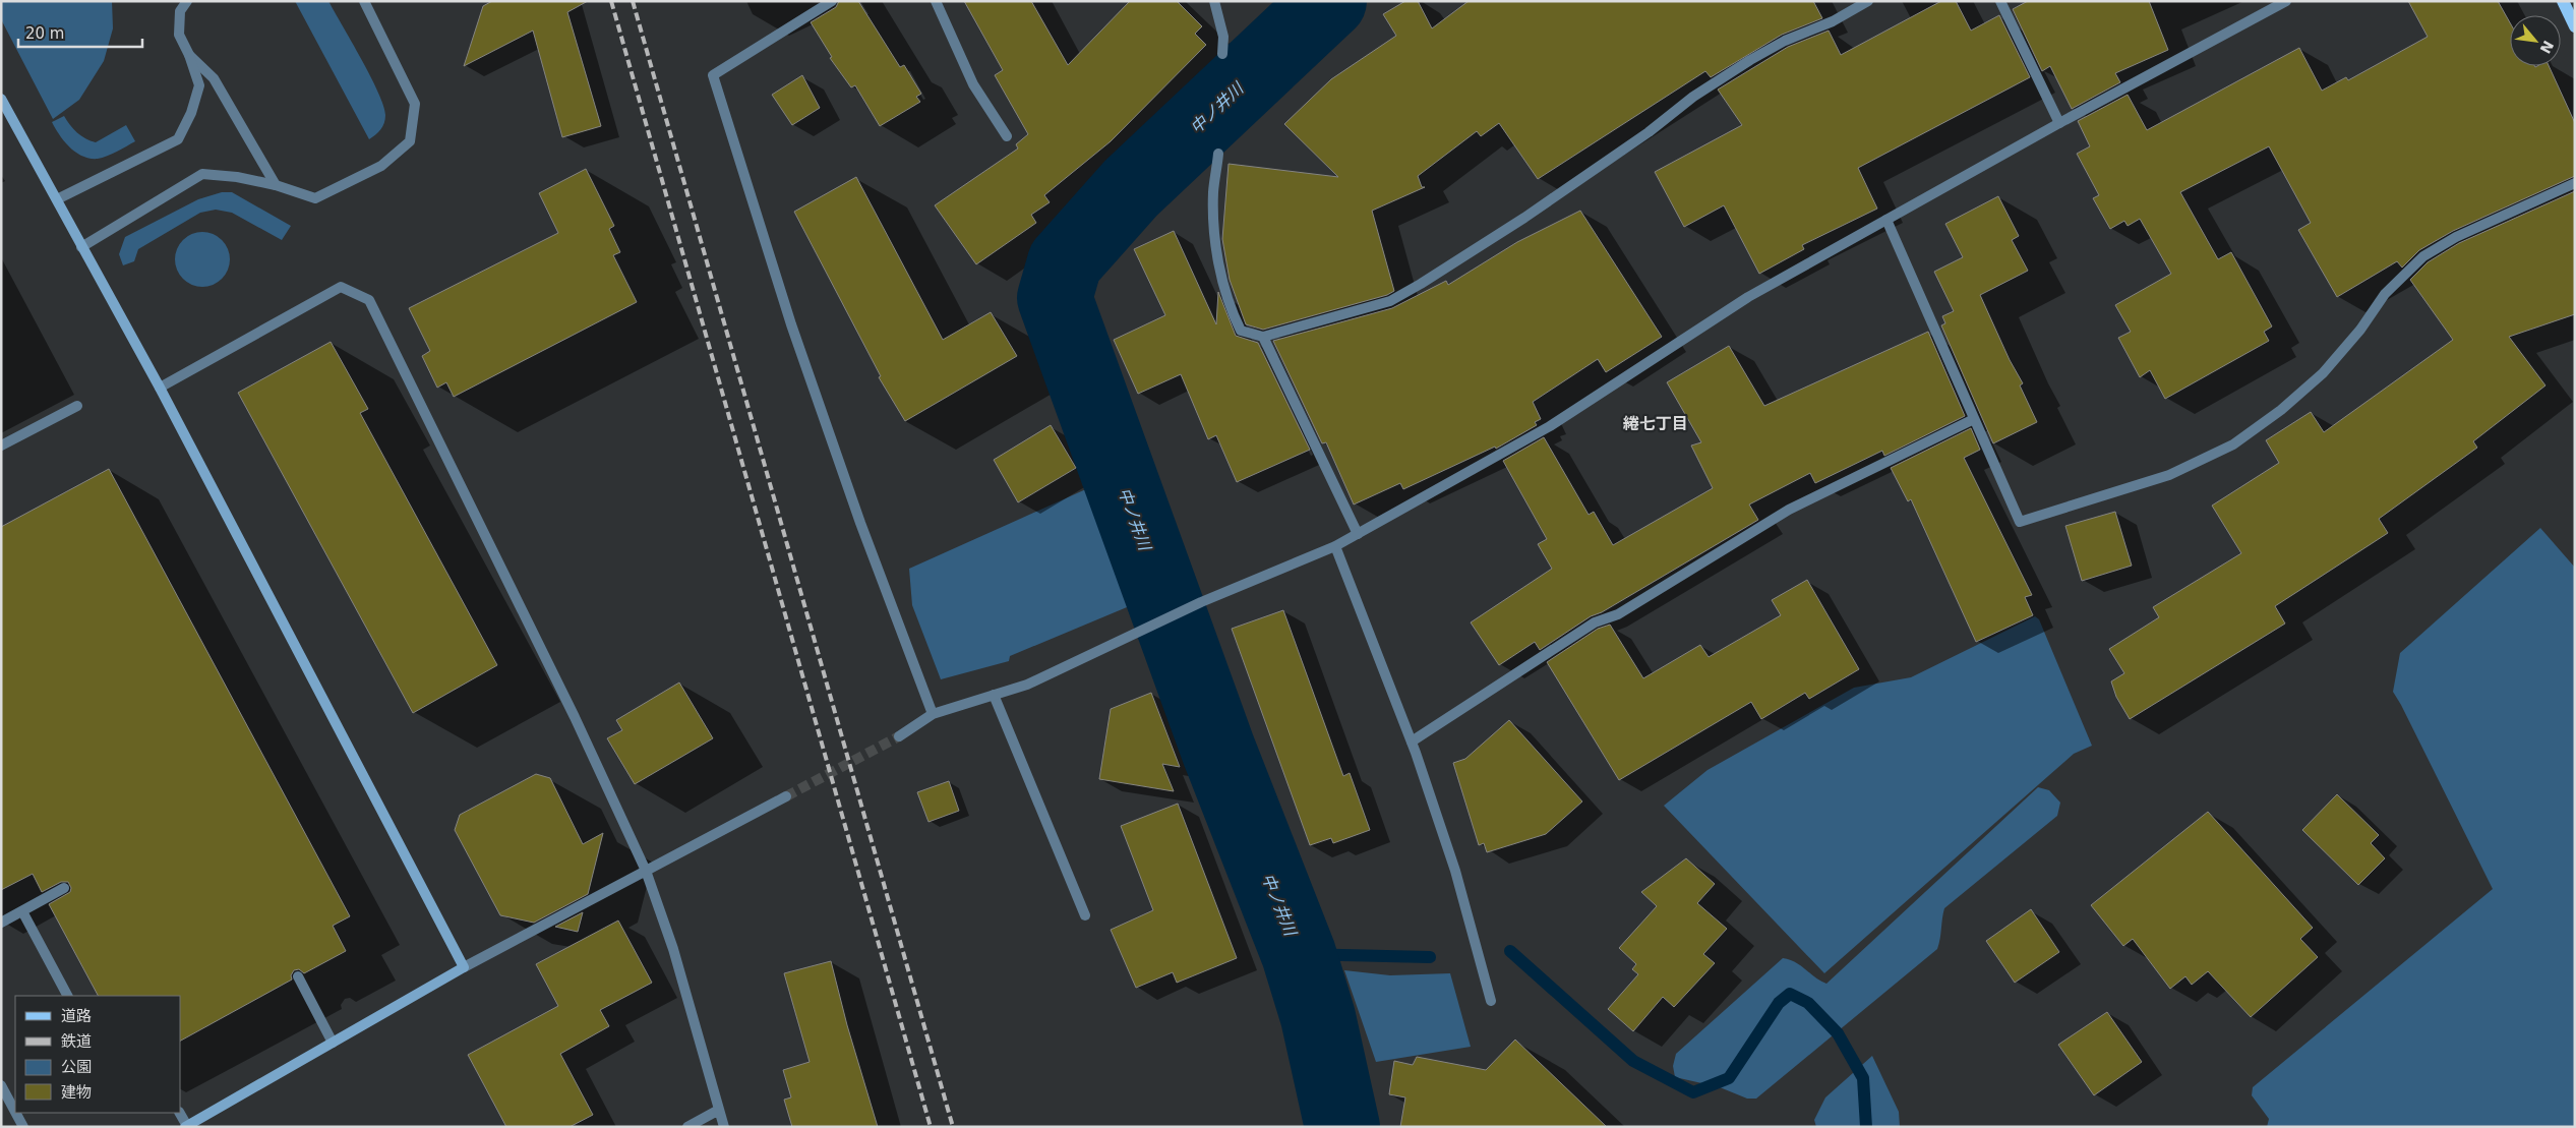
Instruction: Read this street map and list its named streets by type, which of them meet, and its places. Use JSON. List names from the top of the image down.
{
  "districts": ["綣七丁目"],
  "water": ["中ノ井川"],
  "legend": [
    "道路",
    "鉄道",
    "公園",
    "建物"
  ],
  "scale_bar": "20 m",
  "north": "bottom right"
}
